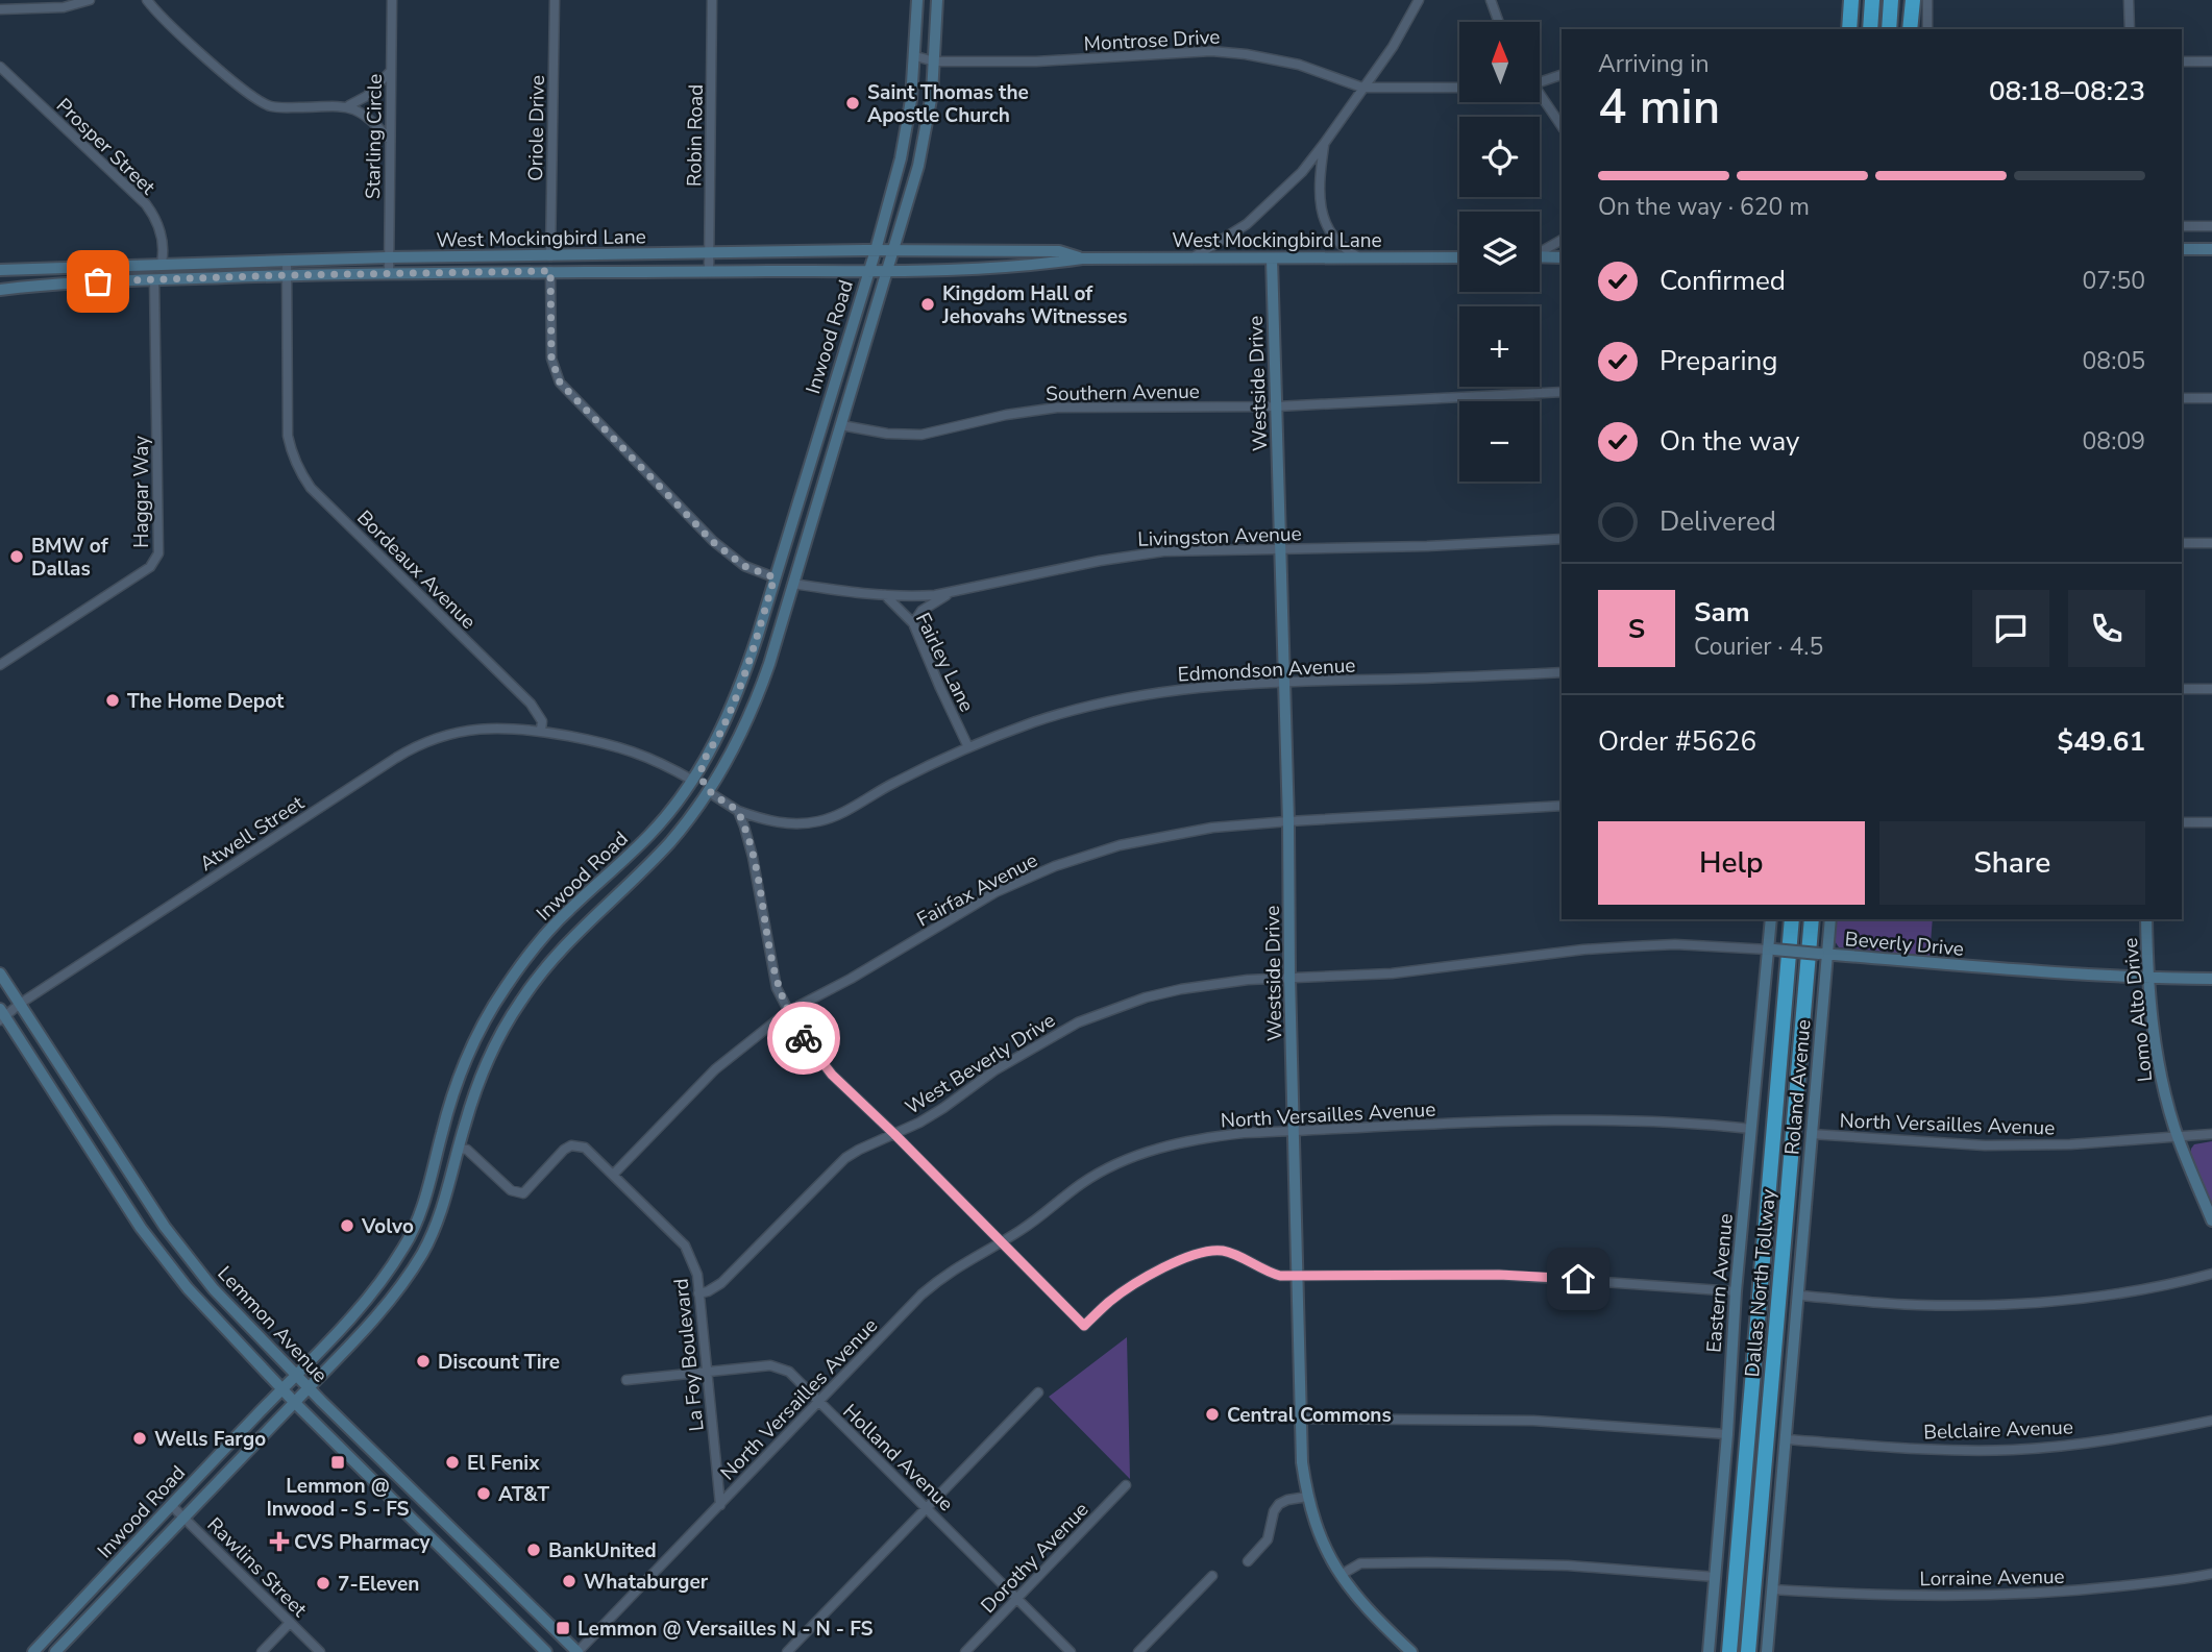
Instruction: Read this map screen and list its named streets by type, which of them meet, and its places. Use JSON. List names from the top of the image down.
{
  "streets": {
    "highway": ["Dallas North Tollway"],
    "main road": [
      "West Mockingbird Lane",
      "Inwood Road",
      "Westside Drive",
      "Beverly Drive",
      "Lomo Alto Drive",
      "Roland Avenue",
      "Eastern Avenue",
      "Lemmon Avenue"
    ],
    "street": [
      "Montrose Drive",
      "Oriole Drive",
      "Robin Road",
      "Starling Circle",
      "Prosper Street",
      "Southern Avenue",
      "Haggar Way",
      "Livingston Avenue",
      "Bordeaux Avenue",
      "Fairley Lane",
      "Edmondson Avenue",
      "Atwell Street",
      "Fairfax Avenue",
      "West Beverly Drive",
      "North Versailles Avenue",
      "La Foy Boulevard",
      "Belclaire Avenue",
      "Holland Avenue",
      "Dorothy Avenue",
      "Rawlins Street",
      "Lorraine Avenue"
    ]
  },
  "crossings": [
    ["Montrose Drive", "Inwood Road"],
    ["Oriole Drive", "West Mockingbird Lane"],
    ["Robin Road", "West Mockingbird Lane"],
    ["Starling Circle", "West Mockingbird Lane"],
    ["Prosper Street", "West Mockingbird Lane"],
    ["West Mockingbird Lane", "Inwood Road"],
    ["West Mockingbird Lane", "Westside Drive"],
    ["West Mockingbird Lane", "Haggar Way"],
    ["West Mockingbird Lane", "Bordeaux Avenue"],
    ["Inwood Road", "Southern Avenue"],
    ["Inwood Road", "Livingston Avenue"],
    ["Inwood Road", "Lemmon Avenue"],
    ["Inwood Road", "La Foy Boulevard"],
    ["Inwood Road", "Rawlins Street"],
    ["Westside Drive", "Southern Avenue"],
    ["Westside Drive", "Livingston Avenue"],
    ["Westside Drive", "Edmondson Avenue"],
    ["Westside Drive", "Fairfax Avenue"],
    ["Westside Drive", "Beverly Drive"],
    ["Westside Drive", "West Beverly Drive"],
    ["Westside Drive", "North Versailles Avenue"],
    ["Livingston Avenue", "Fairley Lane"],
    ["Bordeaux Avenue", "Atwell Street"],
    ["Fairley Lane", "Edmondson Avenue"],
    ["Atwell Street", "Lemmon Avenue"],
    ["Fairfax Avenue", "La Foy Boulevard"],
    ["Beverly Drive", "Lomo Alto Drive"],
    ["Beverly Drive", "West Beverly Drive"],
    ["Beverly Drive", "Roland Avenue"],
    ["Beverly Drive", "Eastern Avenue"],
    ["Lomo Alto Drive", "North Versailles Avenue"],
    ["West Beverly Drive", "La Foy Boulevard"],
    ["Roland Avenue", "North Versailles Avenue"],
    ["Roland Avenue", "Belclaire Avenue"],
    ["Roland Avenue", "Lorraine Avenue"],
    ["North Versailles Avenue", "Eastern Avenue"],
    ["North Versailles Avenue", "Lemmon Avenue"],
    ["North Versailles Avenue", "La Foy Boulevard"],
    ["North Versailles Avenue", "Holland Avenue"],
    ["La Foy Boulevard", "Holland Avenue"],
    ["Holland Avenue", "Dorothy Avenue"]
  ],
  "places": {
    "other": [
      "Saint Thomas the Apostle Church",
      "Kingdom Hall of Jehovahs Witnesses",
      "BMW of Dallas",
      "The Home Depot",
      "Volvo",
      "Discount Tire",
      "Central Commons",
      "Wells Fargo",
      "El Fenix",
      "AT&T",
      "BankUnited",
      "Whataburger",
      "7-Eleven"
    ],
    "transit": ["Lemmon @ Inwood - S - FS", "Lemmon @ Versailles N - N - FS"],
    "health": ["CVS Pharmacy"]
  },
  "north": "top",
  "page": {
    "map_buttons": ["+", "−"],
    "heading": ["4 min", "Arriving in", "08:18–08:23"],
    "panel": [
      "Sam",
      "Courier · 4.5",
      "Order #5626",
      "$49.61"
    ],
    "bar": "On the way · 620 m",
    "list": [
      ["Confirmed", "07:50"],
      ["Preparing", "08:05"],
      ["On the way", "08:09"],
      "Delivered"
    ],
    "round": "S",
    "buttons": ["Help", "Share"]
  }
}
